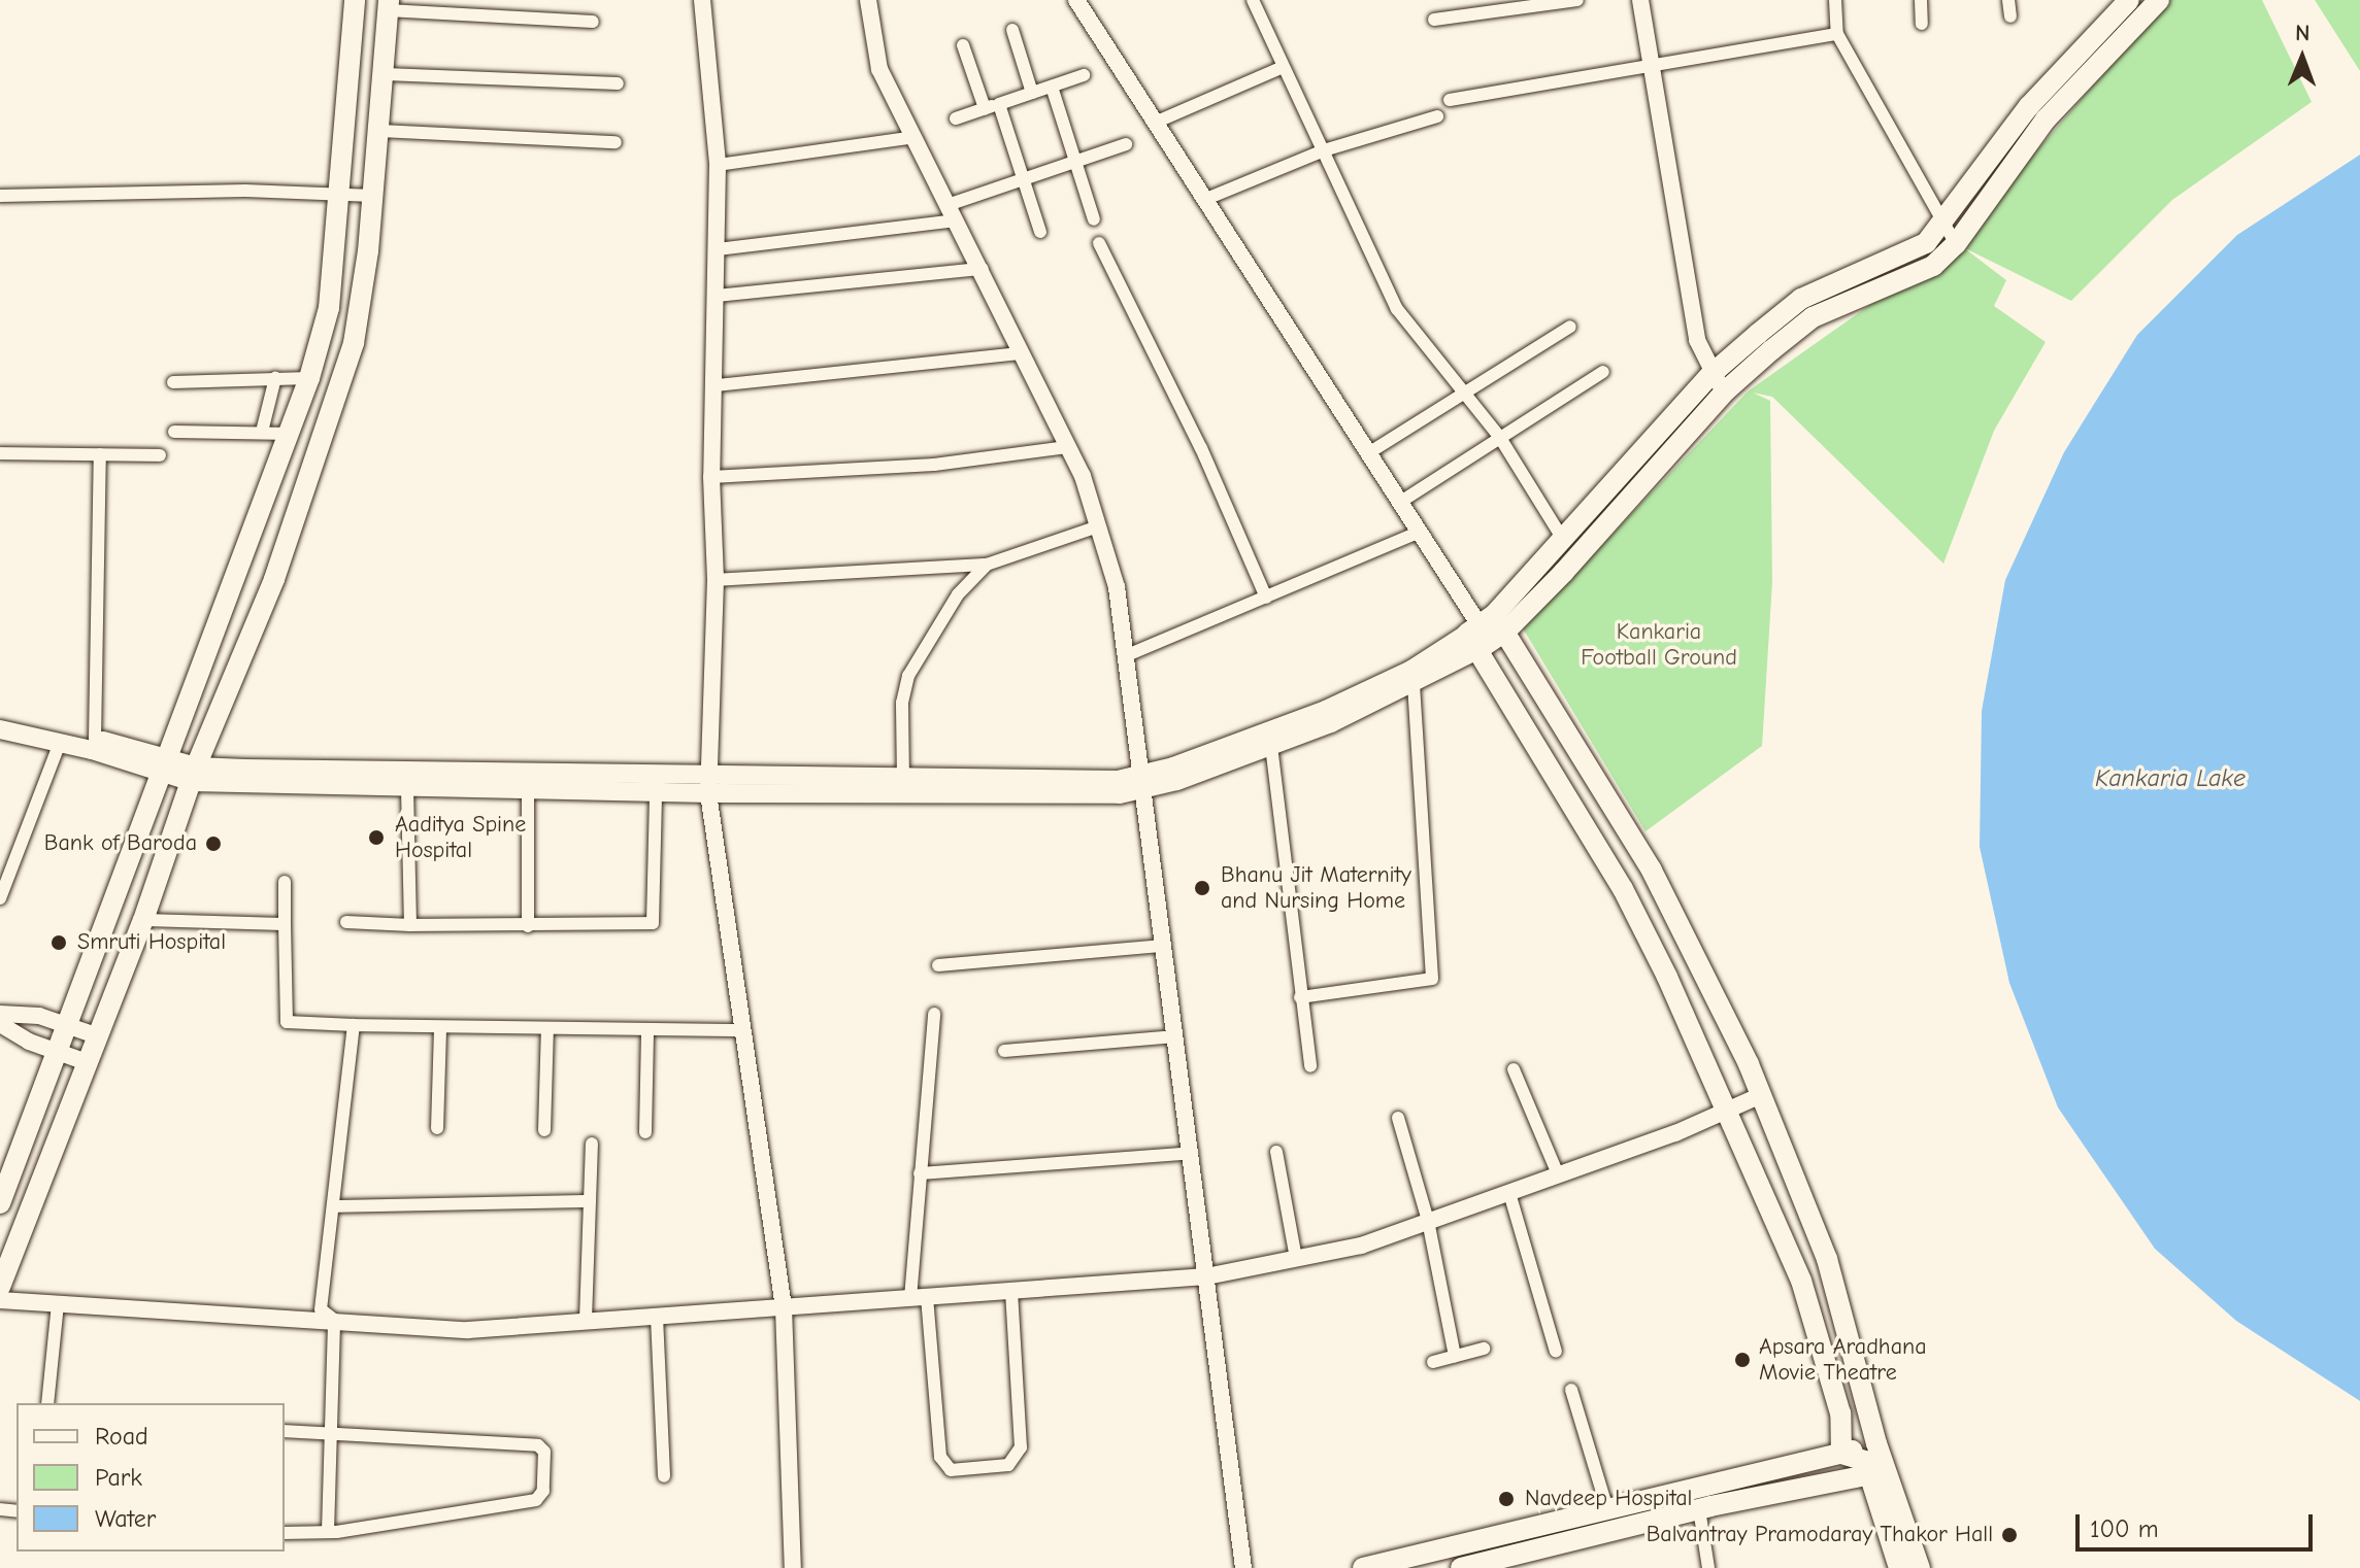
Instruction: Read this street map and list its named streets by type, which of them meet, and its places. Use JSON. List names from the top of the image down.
{
  "water": ["Kankaria Lake"],
  "parks": ["Kankaria Football Ground"],
  "places": [
    "Aaditya Spine Hospital",
    "Bank of Baroda",
    "Bhanu Jit Maternity and Nursing Home",
    "Smruti Hospital",
    "Apsara Aradhana Movie Theatre",
    "Navdeep Hospital",
    "Balvantray Pramodaray Thakor Hall"
  ],
  "legend": ["Road", "Park", "Water"],
  "scale_bar": "100 m",
  "north": "top"
}
